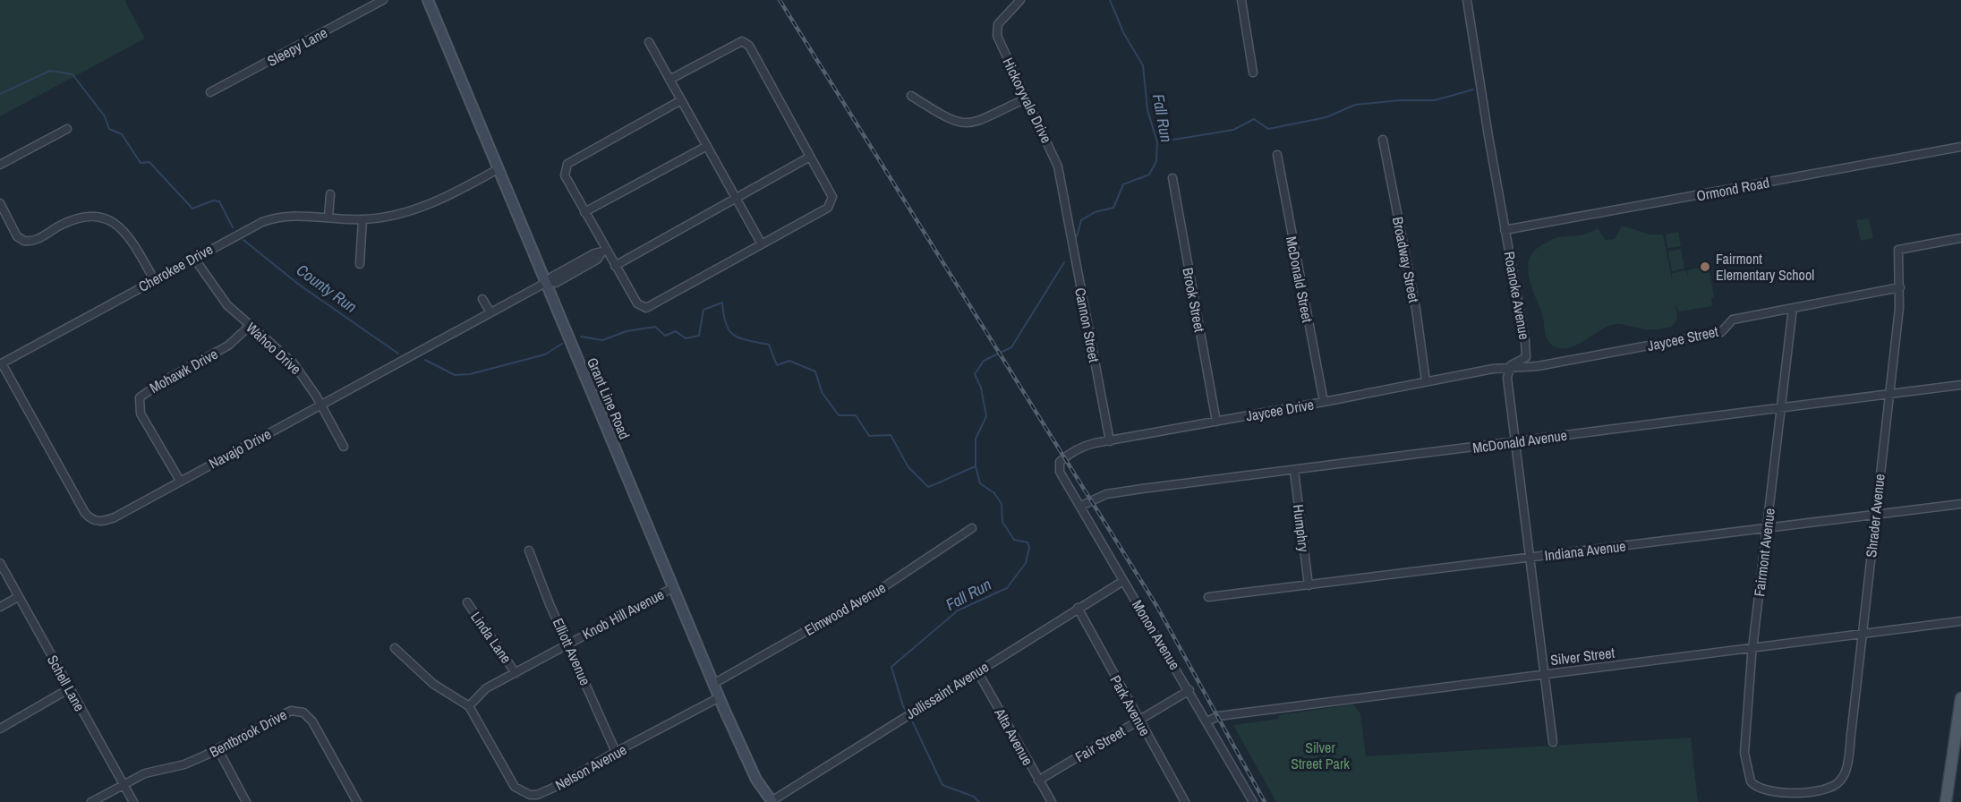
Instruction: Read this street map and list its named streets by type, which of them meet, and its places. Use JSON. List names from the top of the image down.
{
  "streets": {
    "main road": ["Grant Line Road"],
    "street": [
      "Sleepy Lane",
      "Hickoryvale Drive",
      "Ormond Road",
      "Broadway Street",
      "Cherokee Drive",
      "McDonald Street",
      "Roanoke Avenue",
      "Brook Street",
      "Cannon Street",
      "Jaycee Street",
      "Wahoo Drive",
      "Mohawk Drive",
      "Jaycee Drive",
      "McDonald Avenue",
      "Navajo Drive",
      "Shrader Avenue",
      "Humphry",
      "Indiana Avenue",
      "Fairmont Avenue",
      "Elmwood Avenue",
      "Knob Hill Avenue",
      "Monon Avenue",
      "Linda Lane",
      "Elliott Avenue",
      "Silver Street",
      "Schell Lane",
      "Jollissaint Avenue",
      "Park Avenue",
      "Bentbrook Drive",
      "Alta Avenue",
      "Fair Street",
      "Nelson Avenue"
    ]
  },
  "crossings": [
    ["Hickoryvale Drive", "Cannon Street"],
    ["Ormond Road", "Roanoke Avenue"],
    ["Broadway Street", "Jaycee Drive"],
    ["Cherokee Drive", "Wahoo Drive"],
    ["Cherokee Drive", "Grant Line Road"],
    ["Cherokee Drive", "Navajo Drive"],
    ["McDonald Street", "Jaycee Drive"],
    ["Roanoke Avenue", "Jaycee Street"],
    ["Roanoke Avenue", "Jaycee Drive"],
    ["Brook Street", "Jaycee Drive"],
    ["Cannon Street", "Jaycee Drive"],
    ["Jaycee Street", "Jaycee Drive"],
    ["Jaycee Street", "Shrader Avenue"],
    ["Jaycee Street", "Fairmont Avenue"],
    ["Wahoo Drive", "Mohawk Drive"],
    ["Wahoo Drive", "Navajo Drive"],
    ["Mohawk Drive", "Navajo Drive"],
    ["Grant Line Road", "Navajo Drive"],
    ["Grant Line Road", "Elmwood Avenue"],
    ["Grant Line Road", "Knob Hill Avenue"],
    ["Grant Line Road", "Jollissaint Avenue"],
    ["Grant Line Road", "Nelson Avenue"],
    ["Jaycee Drive", "Monon Avenue"],
    ["McDonald Avenue", "Shrader Avenue"],
    ["McDonald Avenue", "Humphry"],
    ["McDonald Avenue", "Fairmont Avenue"],
    ["McDonald Avenue", "Monon Avenue"],
    ["Shrader Avenue", "Indiana Avenue"],
    ["Shrader Avenue", "Fairmont Avenue"],
    ["Shrader Avenue", "Silver Street"],
    ["Humphry", "Indiana Avenue"],
    ["Indiana Avenue", "Fairmont Avenue"],
    ["Fairmont Avenue", "Silver Street"],
    ["Knob Hill Avenue", "Linda Lane"],
    ["Knob Hill Avenue", "Elliott Avenue"],
    ["Monon Avenue", "Silver Street"],
    ["Monon Avenue", "Jollissaint Avenue"],
    ["Monon Avenue", "Fair Street"],
    ["Elliott Avenue", "Nelson Avenue"],
    ["Schell Lane", "Bentbrook Drive"],
    ["Jollissaint Avenue", "Park Avenue"],
    ["Jollissaint Avenue", "Alta Avenue"],
    ["Park Avenue", "Fair Street"],
    ["Alta Avenue", "Fair Street"]
  ],
  "water": ["Fall Run", "County Run"],
  "parks": ["Silver Street Park"],
  "places": ["Fairmont Elementary School"]
}
